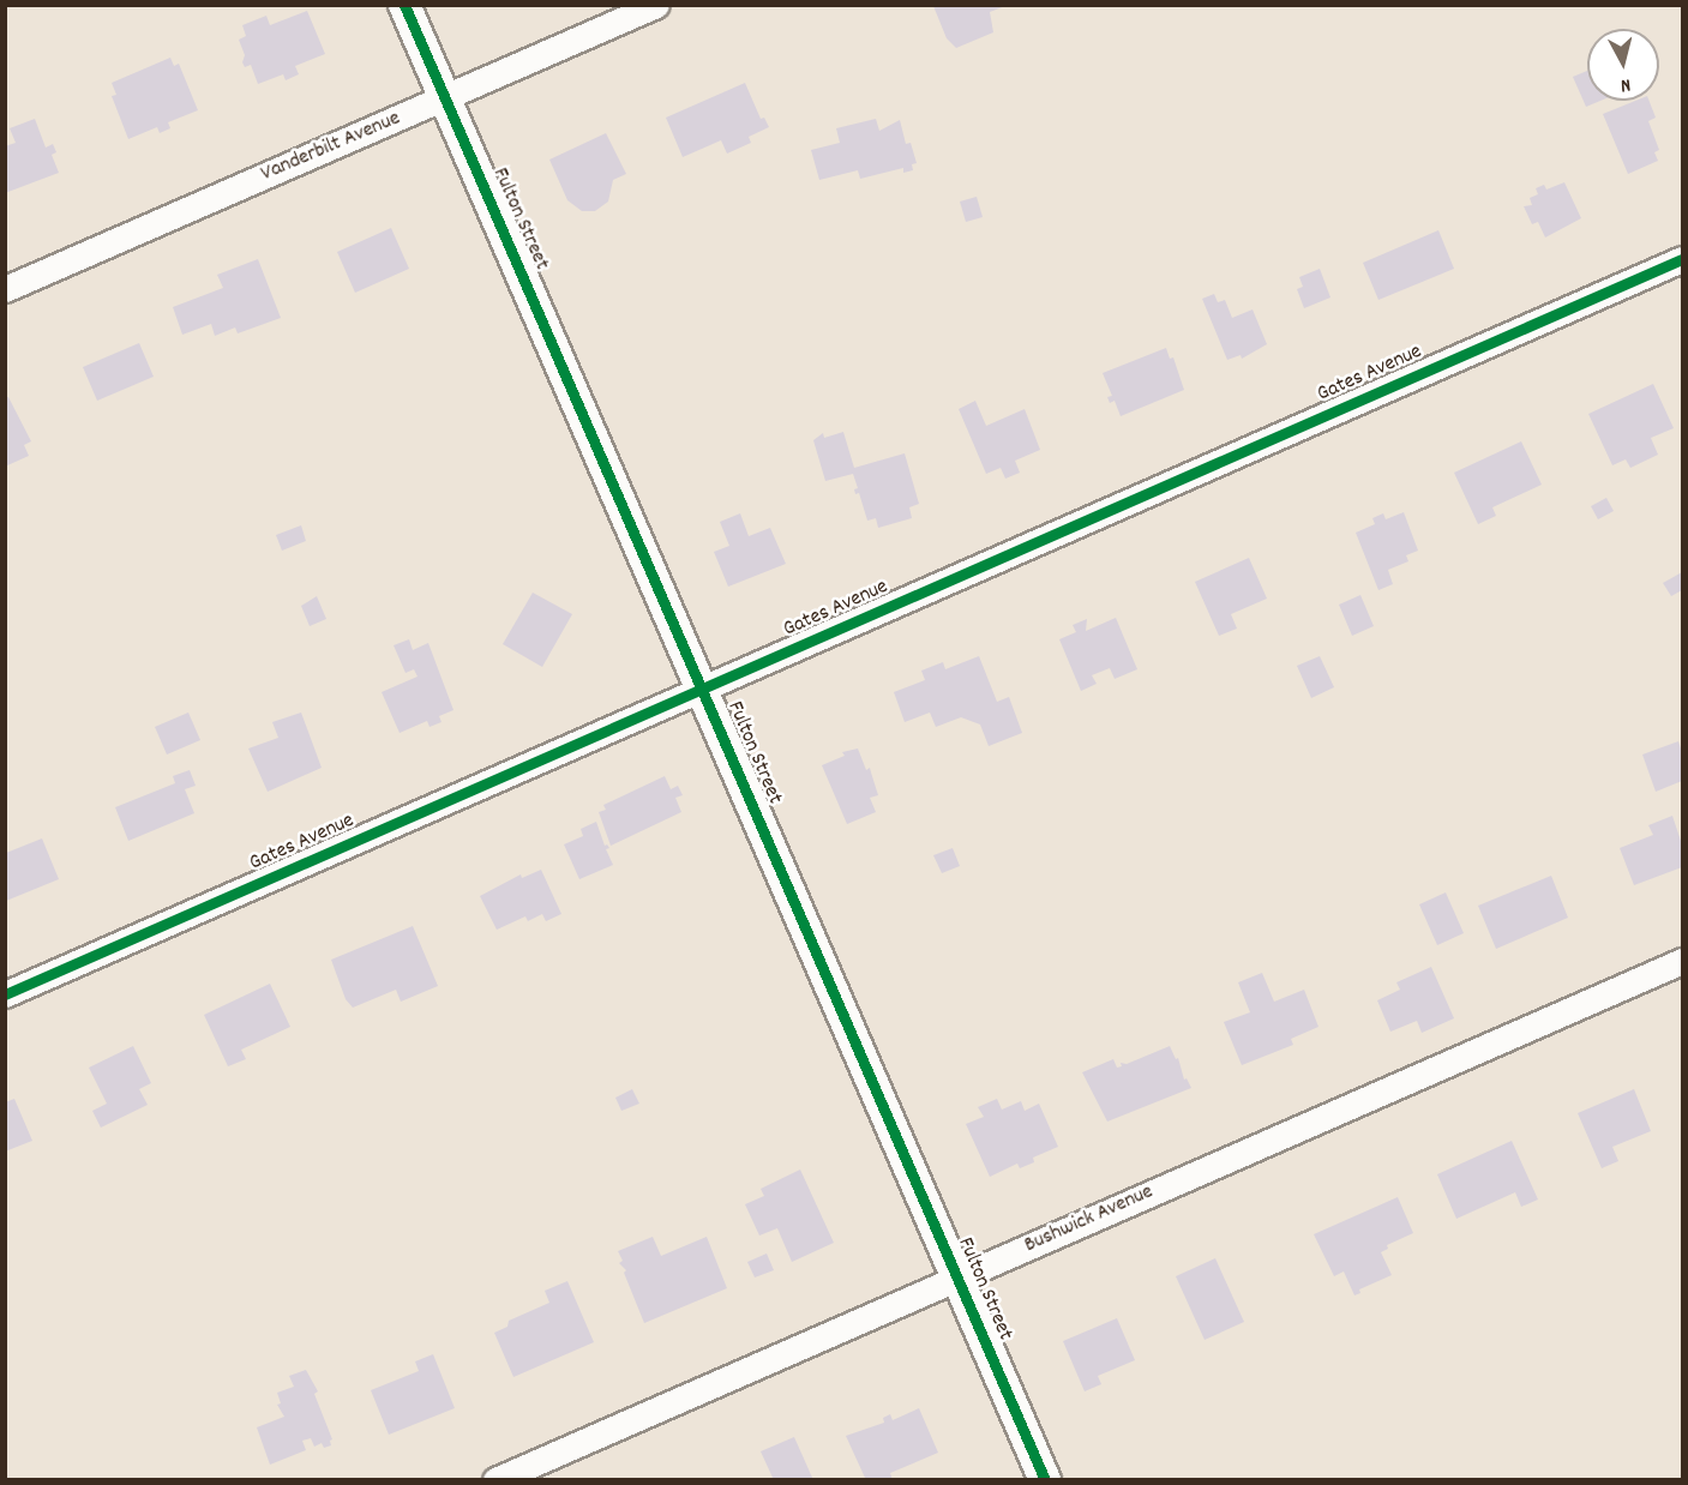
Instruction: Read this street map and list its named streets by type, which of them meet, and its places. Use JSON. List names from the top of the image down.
{
  "streets": {
    "street": [
      "Vanderbilt Avenue",
      "Fulton Street",
      "Gates Avenue",
      "Bushwick Avenue"
    ]
  },
  "crossings": [
    ["Vanderbilt Avenue", "Fulton Street"],
    ["Fulton Street", "Gates Avenue"],
    ["Fulton Street", "Bushwick Avenue"]
  ],
  "north": "bottom"
}
